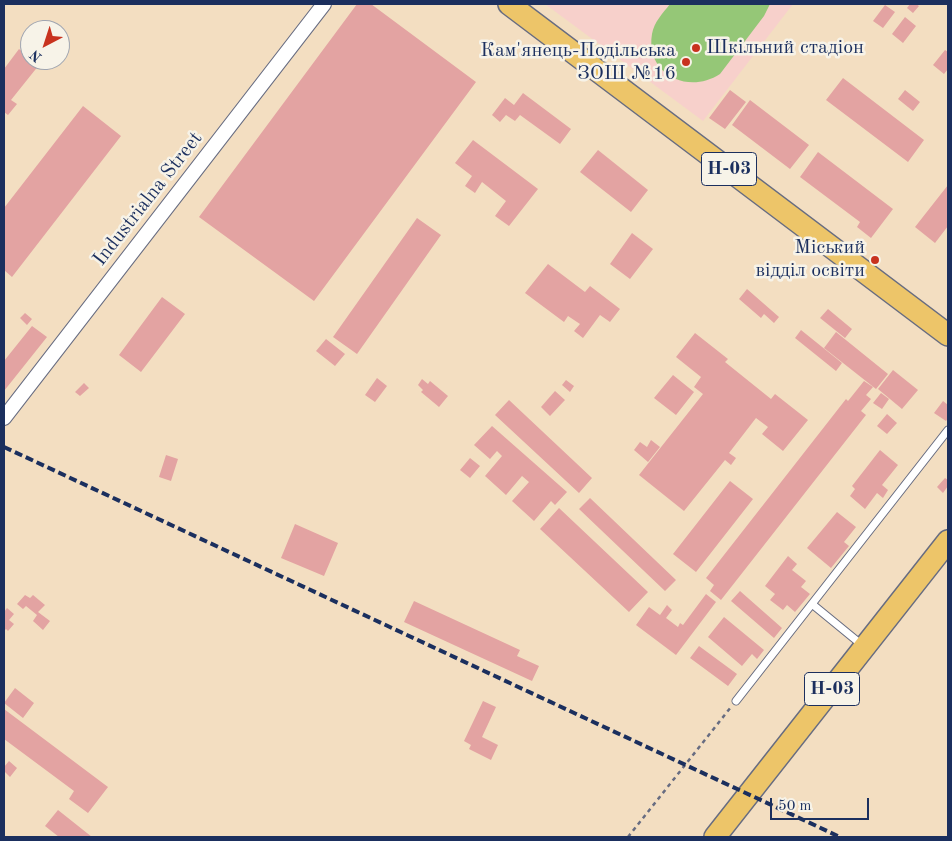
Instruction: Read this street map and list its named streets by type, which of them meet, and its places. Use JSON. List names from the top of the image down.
{
  "streets": {
    "main road": ["Н-03"],
    "street": ["Industrialna Street"]
  },
  "places": ["Шкільний стадіон", "Кам'янець-Подільська ЗОШ №16", "Міський відділ освіти"],
  "scale_bar": "50 m",
  "north": "bottom left"
}
